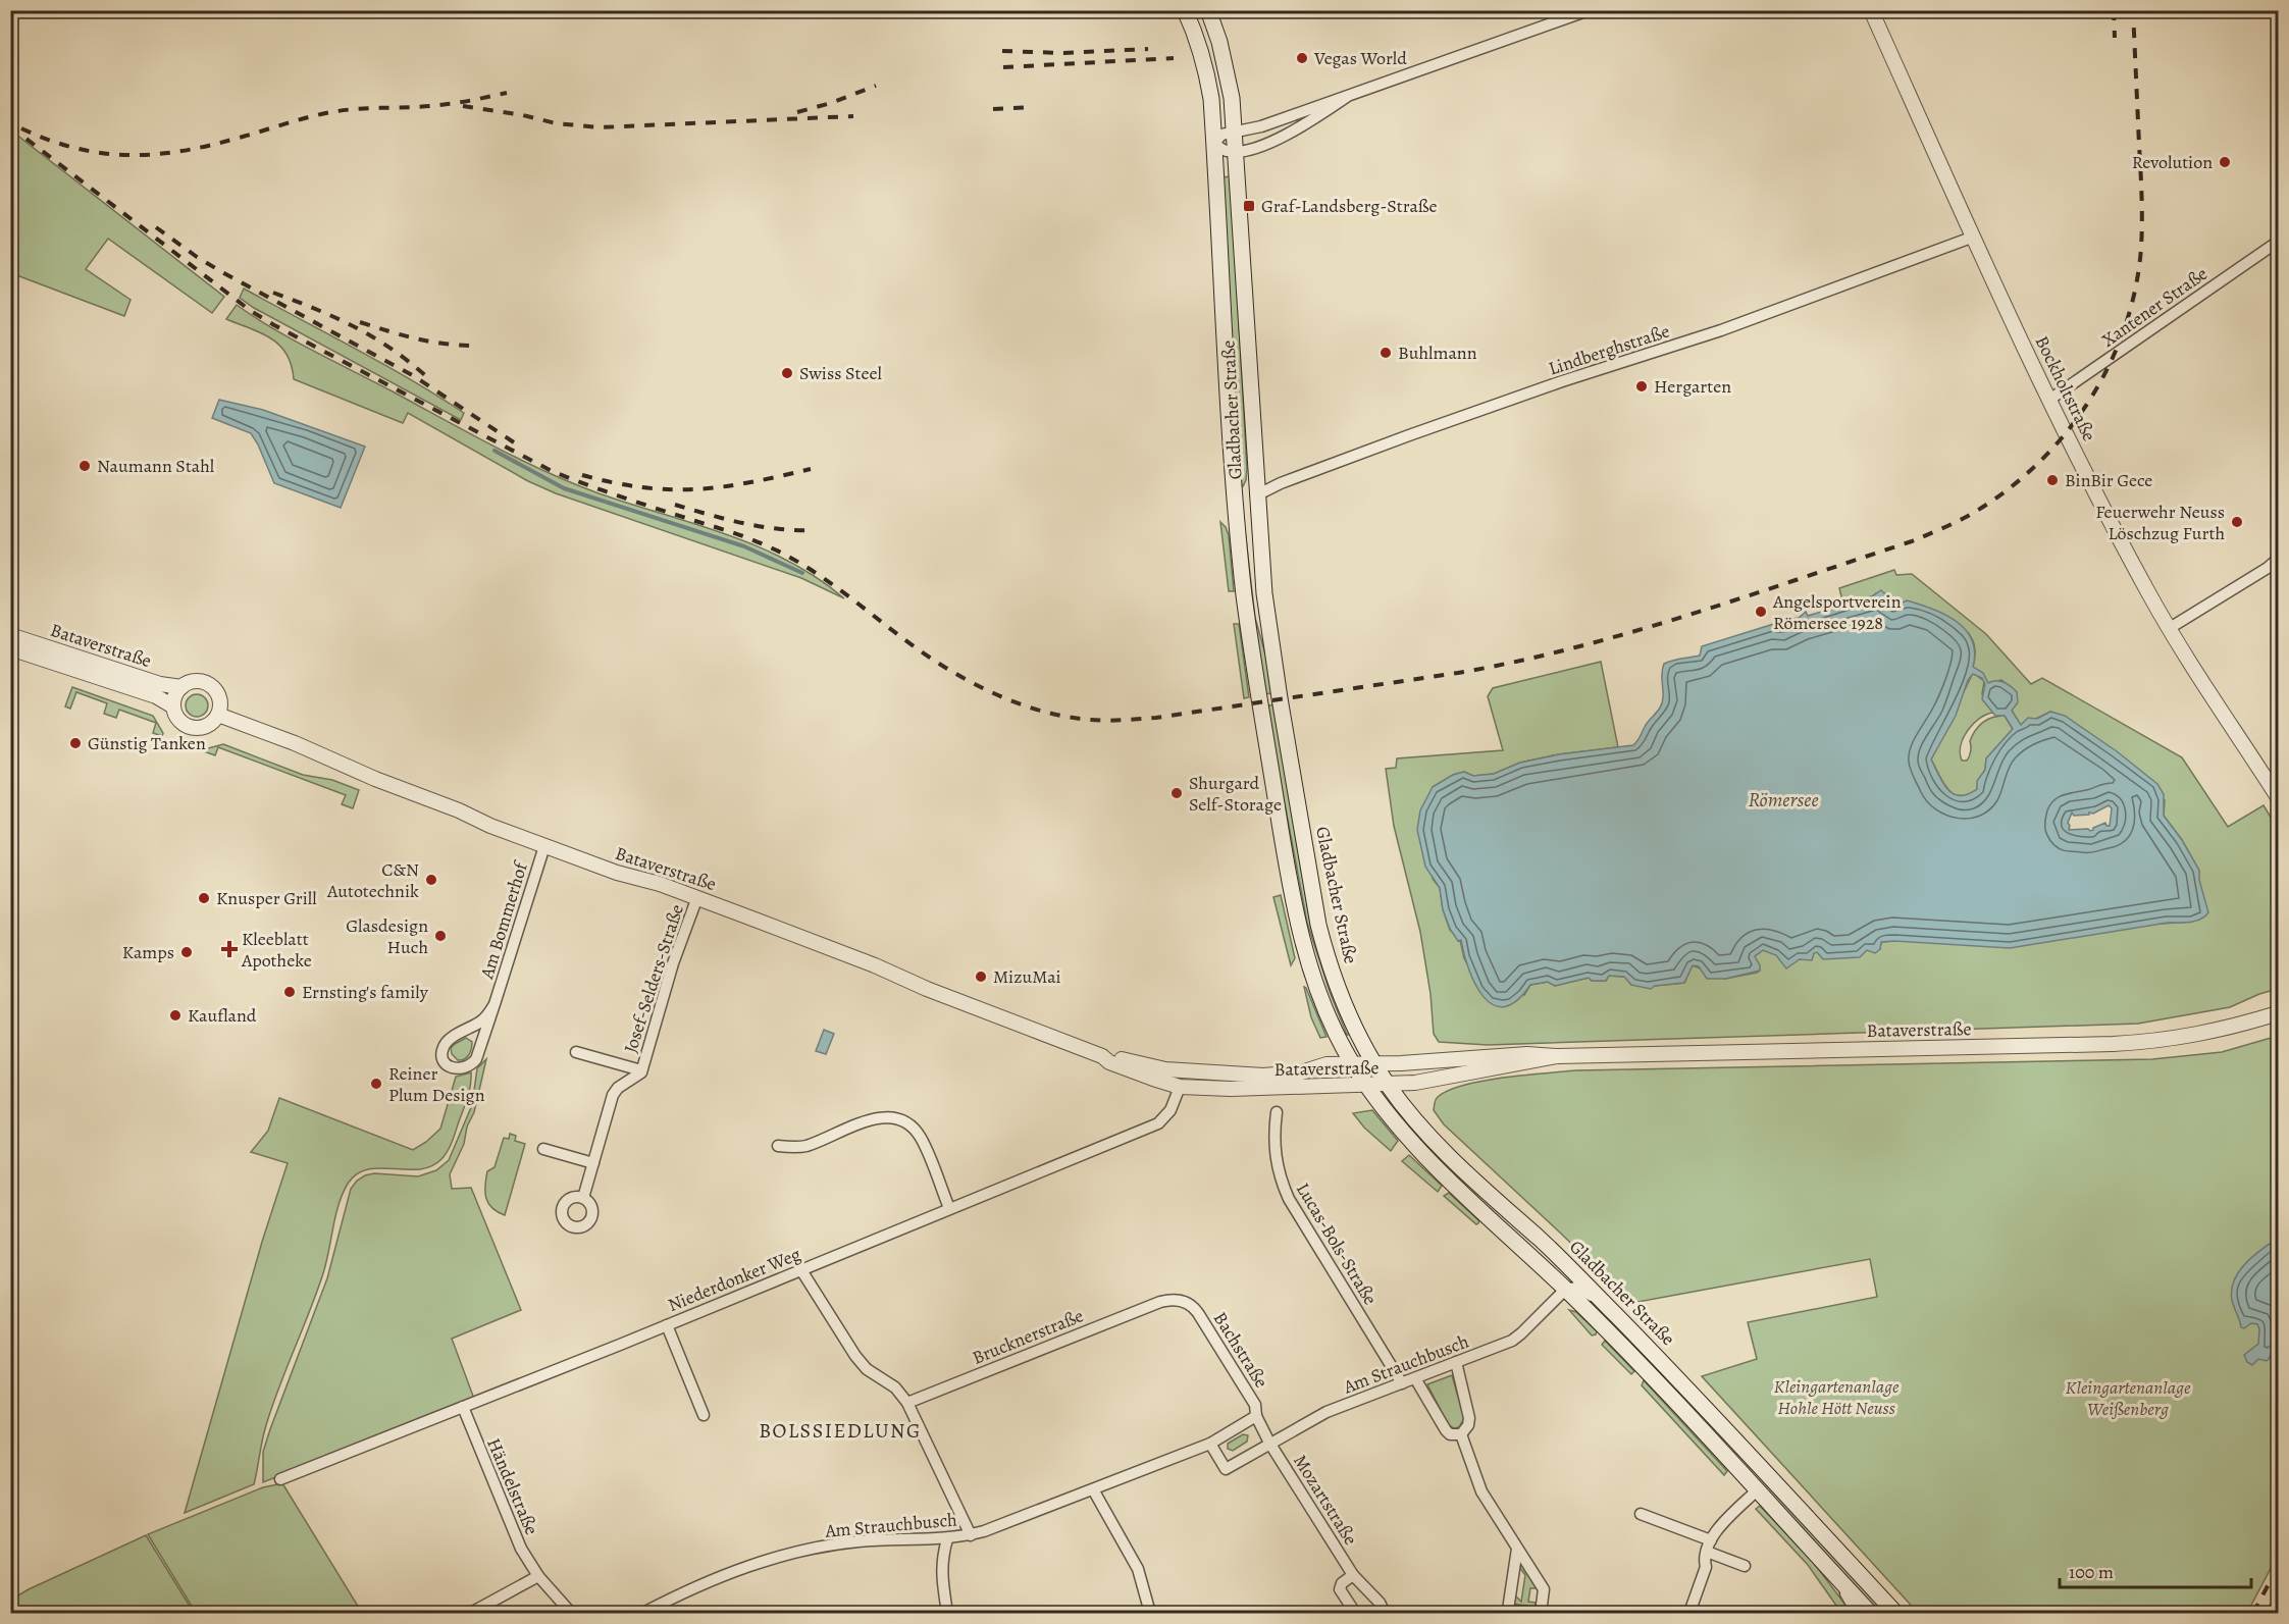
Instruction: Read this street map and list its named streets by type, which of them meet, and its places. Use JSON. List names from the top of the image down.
{
  "streets": {
    "main road": ["Gladbacher Straße"],
    "street": [
      "Xantener Straße",
      "Lindberghstraße",
      "Bockholtstraße",
      "Bataverstraße",
      "Am Bommerhof",
      "Josef-Selders-Straße",
      "Lucas-Bols-Straße",
      "Niederdonker Weg",
      "Brucknerstraße",
      "Bachstraße",
      "Am Strauchbusch",
      "Händelstraße",
      "Mozartstraße"
    ]
  },
  "crossings": [
    ["Xantener Straße", "Bockholtstraße"],
    ["Lindberghstraße", "Bockholtstraße"],
    ["Lindberghstraße", "Gladbacher Straße"],
    ["Gladbacher Straße", "Bataverstraße"],
    ["Gladbacher Straße", "Am Strauchbusch"],
    ["Bataverstraße", "Am Bommerhof"],
    ["Bataverstraße", "Josef-Selders-Straße"],
    ["Bataverstraße", "Niederdonker Weg"],
    ["Lucas-Bols-Straße", "Am Strauchbusch"],
    ["Niederdonker Weg", "Händelstraße"],
    ["Brucknerstraße", "Bachstraße"],
    ["Bachstraße", "Am Strauchbusch"],
    ["Bachstraße", "Mozartstraße"],
    ["Am Strauchbusch", "Mozartstraße"]
  ],
  "districts": ["BOLSSIEDLUNG"],
  "water": ["Römersee"],
  "parks": ["Kleingartenanlage Hohle Hött Neuss", "Kleingartenanlage Weißenberg"],
  "places": {
    "other": [
      "Vegas World",
      "Revolution",
      "Buhlmann",
      "Swiss Steel",
      "Hergarten",
      "Naumann Stahl",
      "BinBir Gece",
      "Feuerwehr Neuss Löschzug Furth",
      "Angelsportverein Römersee 1928",
      "Günstig Tanken",
      "Shurgard Self-Storage",
      "C&N Autotechnik",
      "Knusper Grill",
      "Glasdesign Huch",
      "Kamps",
      "MizuMai",
      "Ernsting's family",
      "Kaufland",
      "Reiner Plum Design"
    ],
    "transit": ["Graf-Landsberg-Straße"],
    "health": ["Kleeblatt Apotheke"]
  },
  "scale_bar": "100 m"
}
